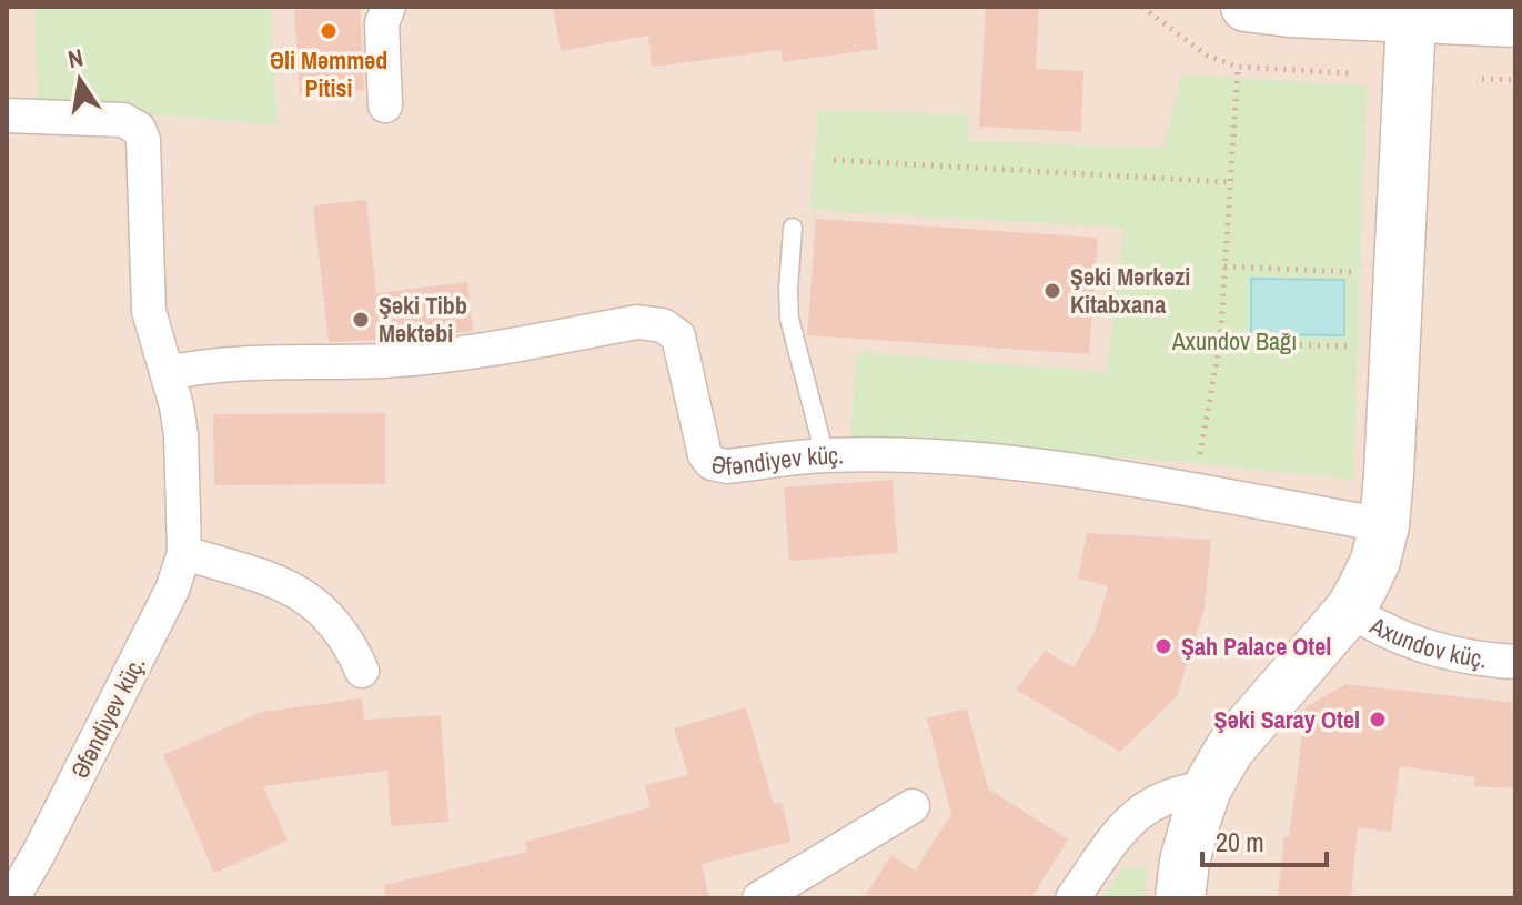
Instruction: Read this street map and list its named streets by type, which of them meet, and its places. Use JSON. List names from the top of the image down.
{
  "streets": {
    "street": ["Əfəndiyev küç.", "Axundov küç."]
  },
  "parks": ["Axundov Bağı"],
  "places": [
    "Əli Məmməd Pitisi",
    "Şəki Mərkəzi Kitabxana",
    "Şəki Tibb Məktəbi",
    "Şah Palace Otel",
    "Şəki Saray Otel"
  ],
  "scale_bar": "20 m",
  "north": "top"
}
